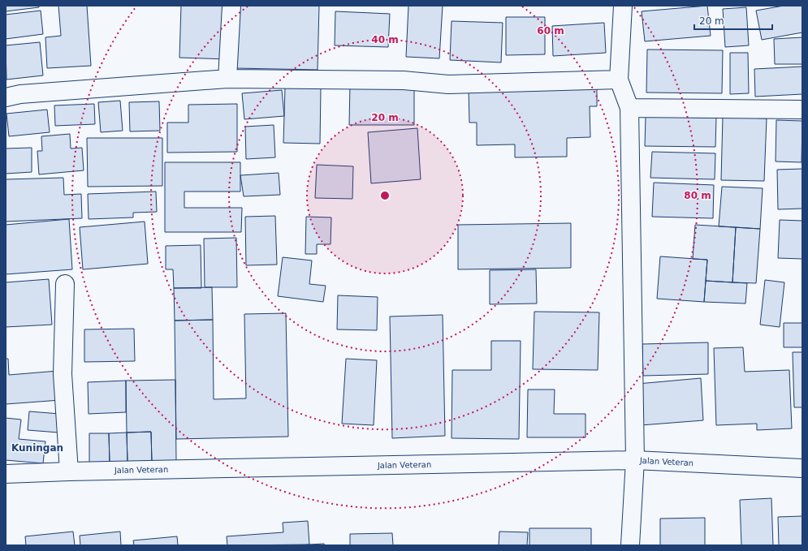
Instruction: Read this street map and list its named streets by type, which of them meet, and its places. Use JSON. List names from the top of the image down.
{
  "streets": {
    "street": ["Jalan Veteran"]
  },
  "districts": ["Kuningan"],
  "scale_bar": "20 m",
  "rings": [
    "60 m",
    "40 m",
    "20 m",
    "80 m"
  ]
}
